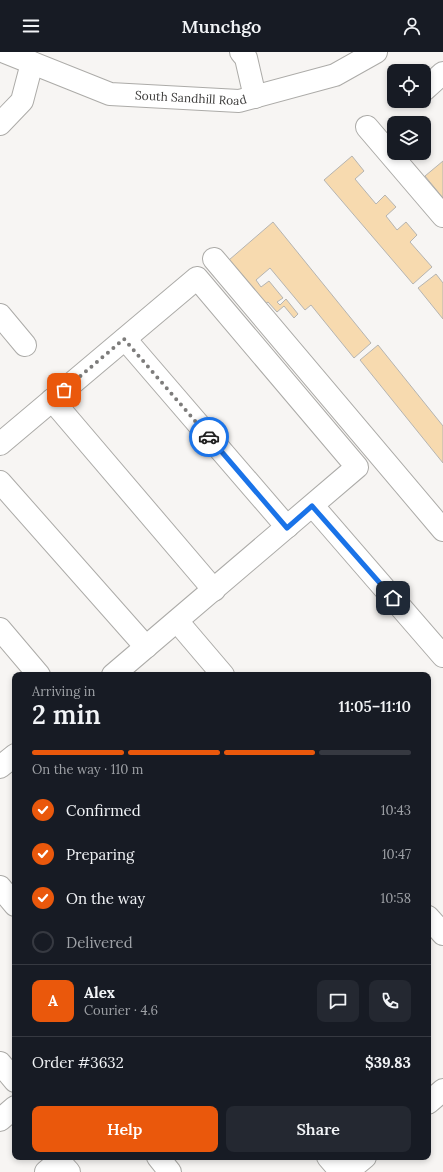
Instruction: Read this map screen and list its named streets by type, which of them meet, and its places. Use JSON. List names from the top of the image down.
{
  "streets": {
    "street": ["South Sandhill Road"]
  },
  "page": {
    "header": "Munchgo",
    "heading": ["2 min", "Arriving in", "11:05–11:10"],
    "panel": [
      "Alex",
      "Courier · 4.6",
      "Order #3632",
      "$39.83"
    ],
    "bar": "On the way · 110 m",
    "list": [
      ["Confirmed", "10:43"],
      ["Preparing", "10:47"],
      ["On the way", "10:58"],
      "Delivered"
    ],
    "round": "A",
    "buttons": ["Help", "Share"]
  }
}
